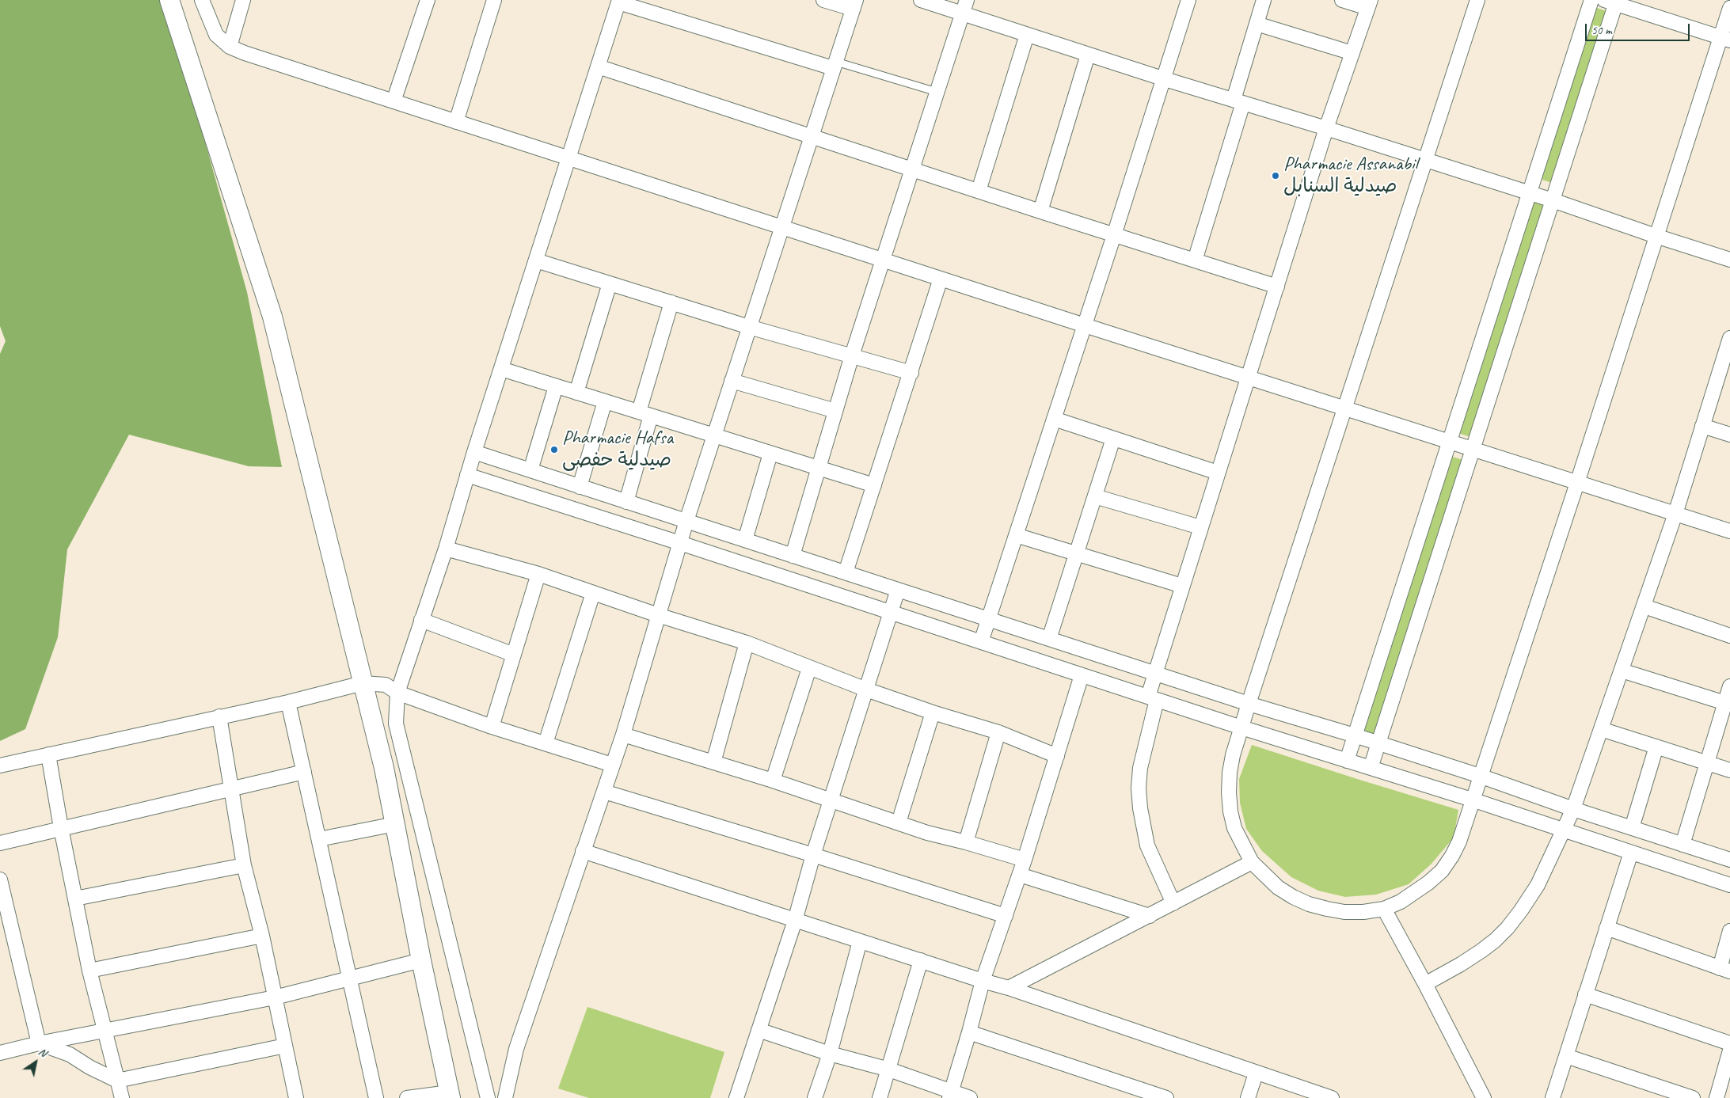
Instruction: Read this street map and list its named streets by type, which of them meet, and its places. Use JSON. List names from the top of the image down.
{
  "places": ["Pharmacie Assanabil صيدلية السنابل", "Pharmacie Hafsa صيدلية حفصى"],
  "scale_bar": "50 m",
  "north": "top right"
}
